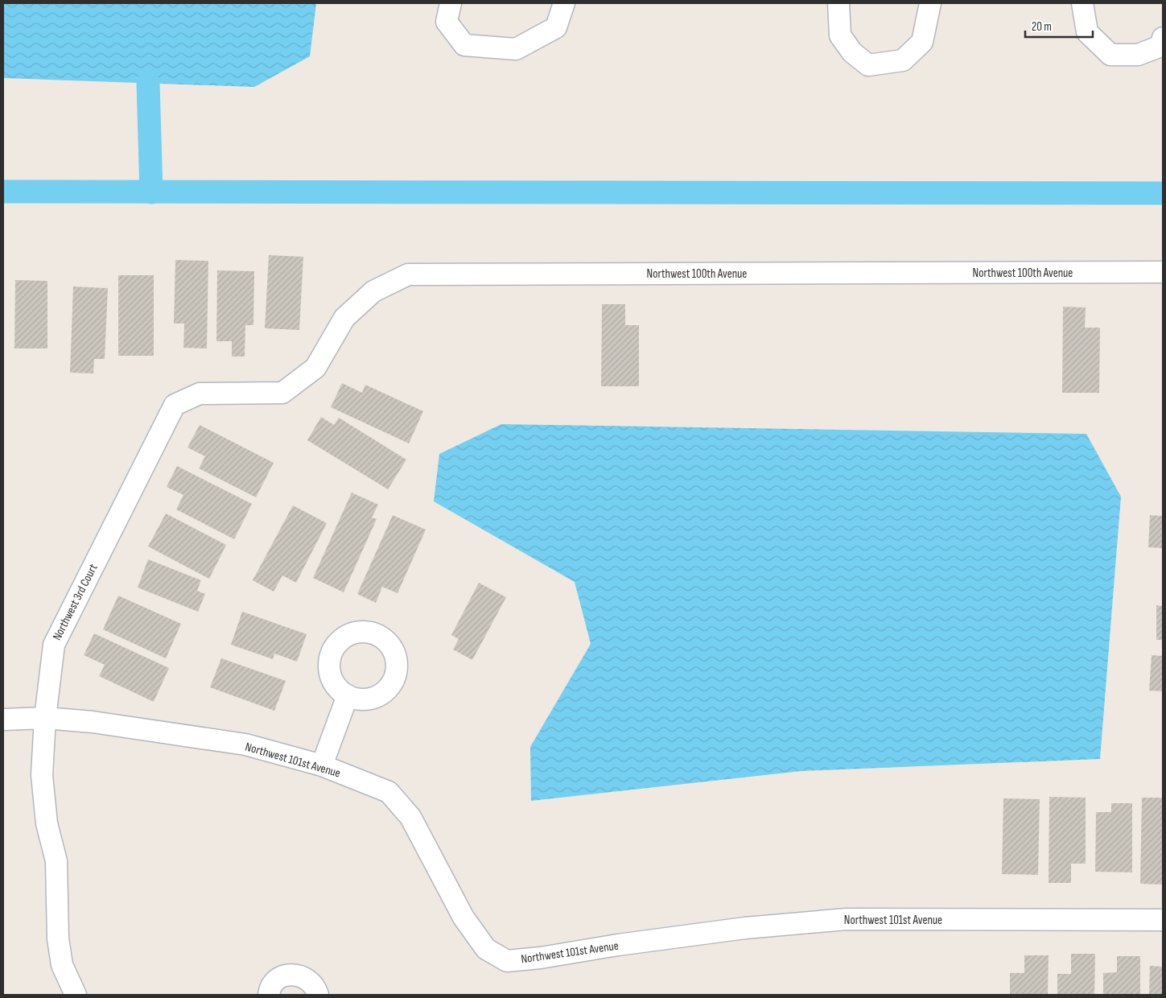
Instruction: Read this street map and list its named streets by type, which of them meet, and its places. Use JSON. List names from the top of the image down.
{
  "streets": {
    "street": ["Northwest 100th Avenue", "Northwest 3rd Court", "Northwest 101st Avenue"]
  },
  "crossings": [
    ["Northwest 100th Avenue", "Northwest 3rd Court"],
    ["Northwest 3rd Court", "Northwest 101st Avenue"]
  ],
  "scale_bar": "20 m"
}
